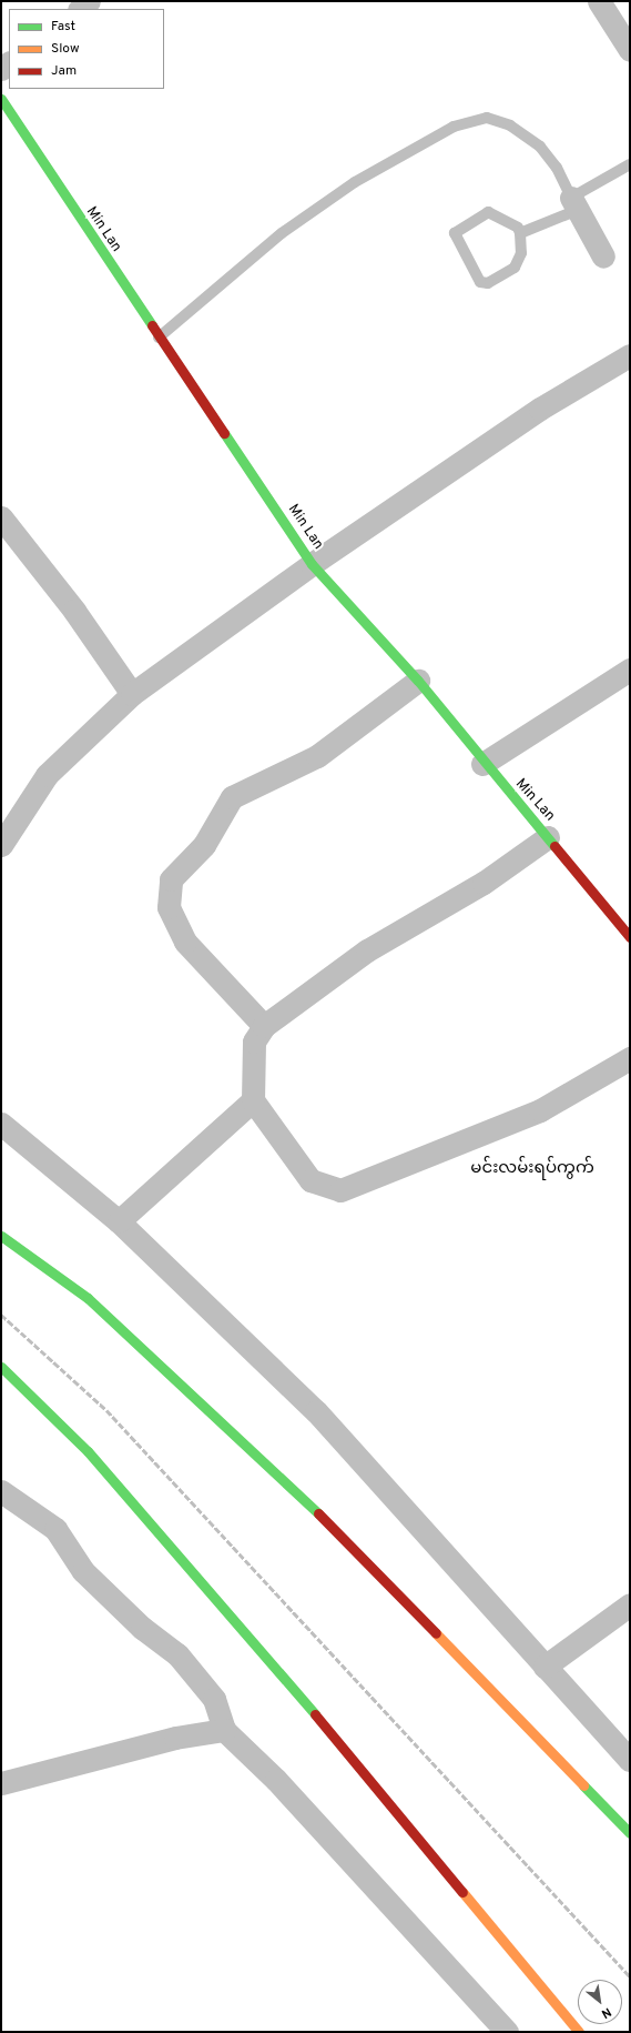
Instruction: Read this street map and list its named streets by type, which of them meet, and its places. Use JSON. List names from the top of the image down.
{
  "streets": {
    "main road": ["Min Lan"]
  },
  "districts": ["မင်းလမ်းရပ်ကွက်"],
  "legend": ["Fast", "Slow", "Jam"],
  "north": "bottom right"
}
